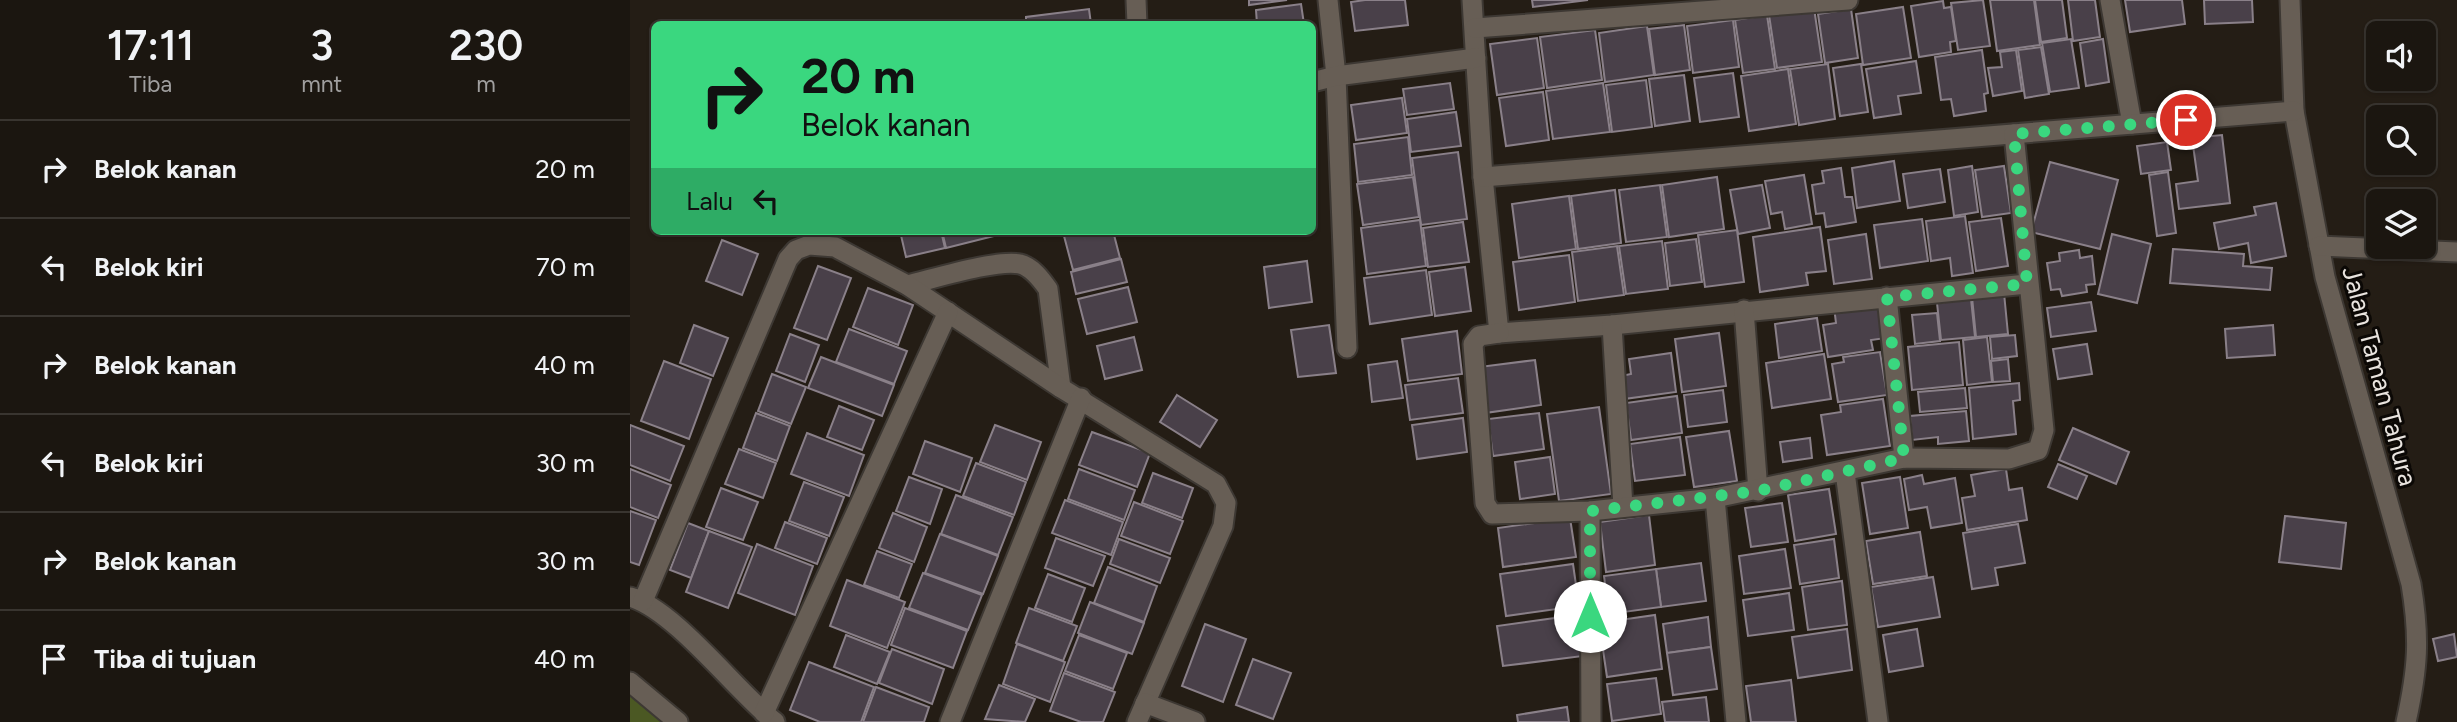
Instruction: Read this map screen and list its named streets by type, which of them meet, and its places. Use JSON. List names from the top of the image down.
{
  "streets": {
    "street": ["Jalan Taman Tahura"]
  },
  "page": {
    "eta": [
      "17:11",
      "Tiba",
      "3",
      "mnt",
      "230",
      "m"
    ],
    "turn": ["20 m", "Belok kanan"],
    "list": [
      {
        "name": "Belok kanan",
        "value": "20 m"
      },
      {
        "name": "Belok kiri",
        "value": "70 m"
      },
      {
        "name": "Belok kanan",
        "value": "40 m"
      },
      {
        "name": "Belok kiri",
        "value": "30 m"
      },
      {
        "name": "Belok kanan",
        "value": "30 m"
      },
      {
        "name": "Tiba di tujuan",
        "value": "40 m"
      }
    ],
    "then": "Lalu"
  }
}
